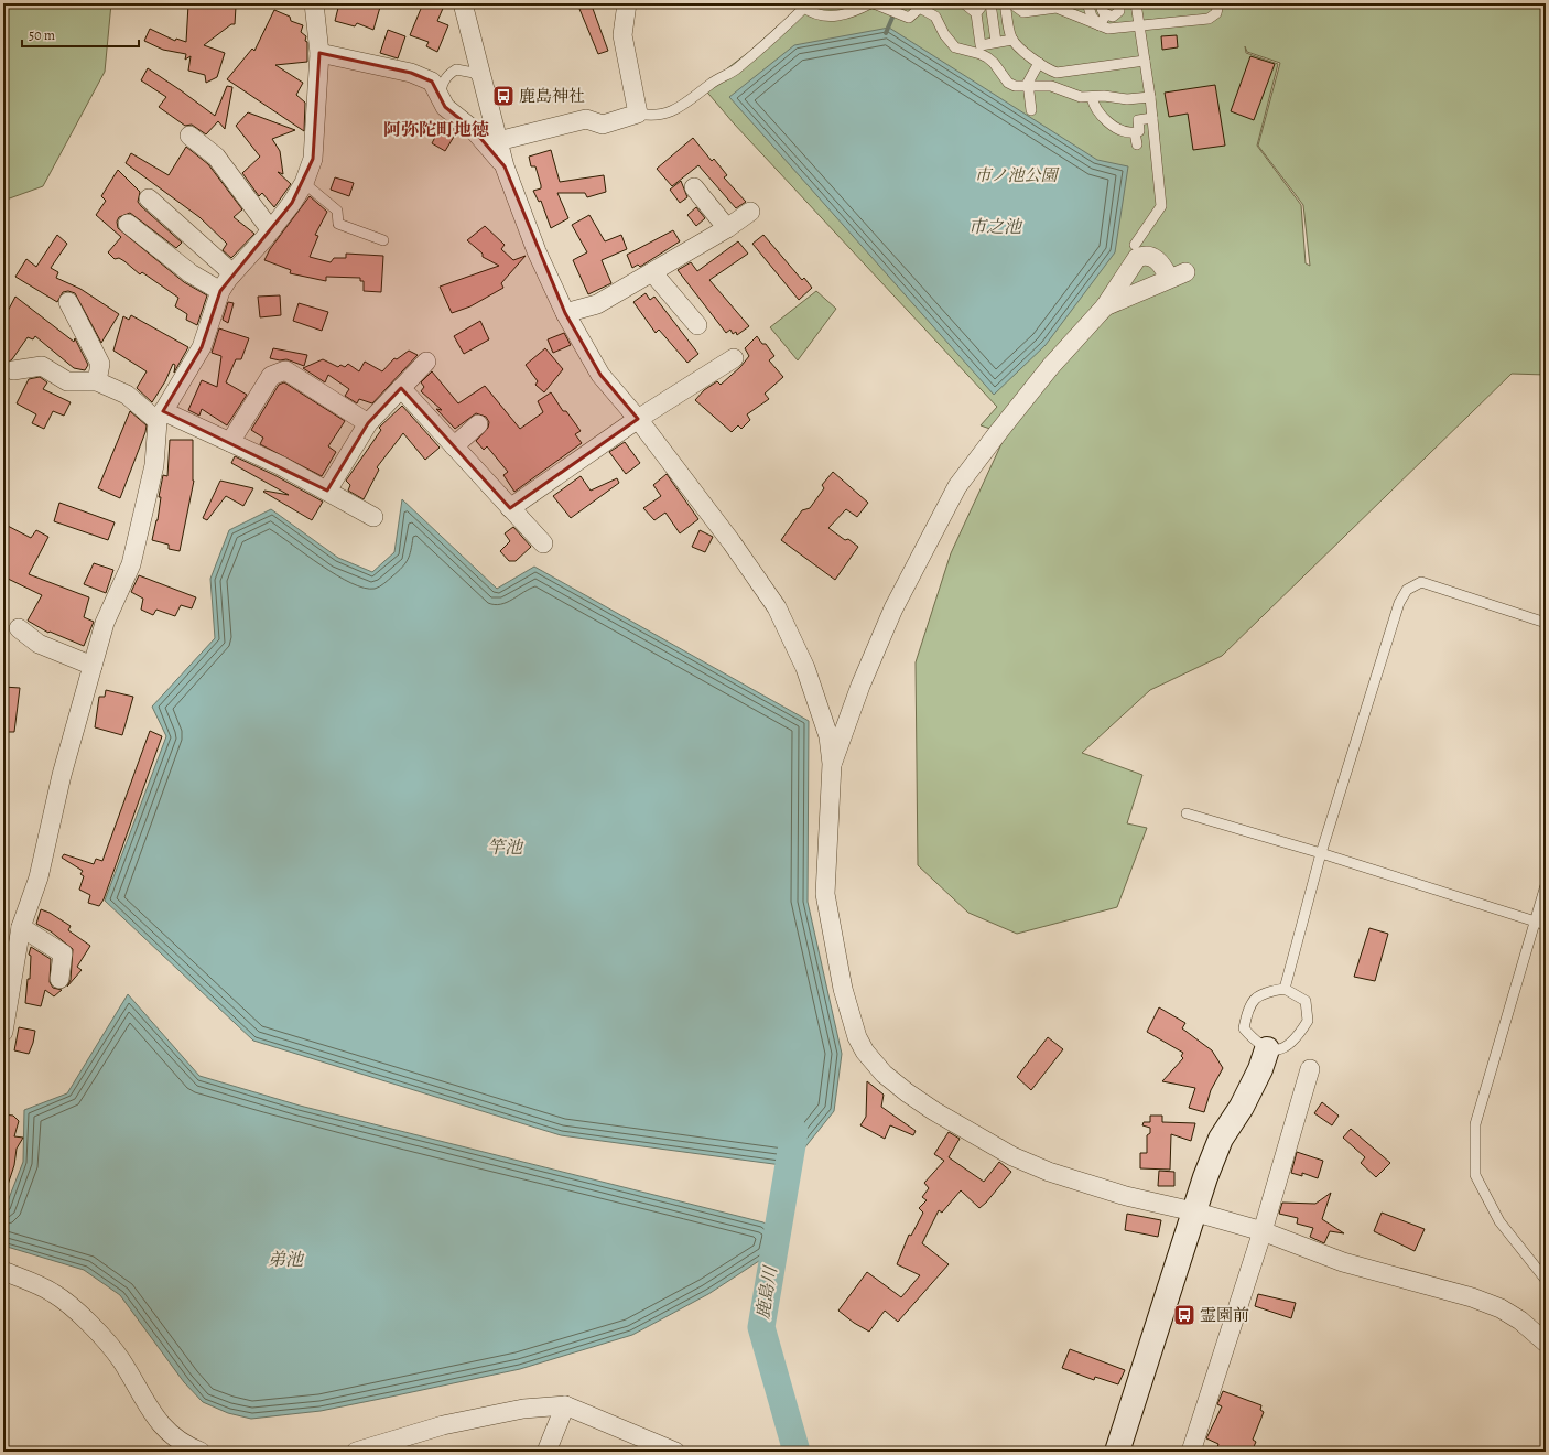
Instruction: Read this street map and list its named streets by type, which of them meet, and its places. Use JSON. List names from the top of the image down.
{
  "districts": ["阿弥陀町地徳"],
  "water": [
    "市之池",
    "竿池",
    "弟池",
    "鹿島川"
  ],
  "parks": ["市ノ池公園"],
  "places": {
    "bus stop": ["鹿島神社", "霊園前"]
  },
  "scale_bar": "50 m"
}
